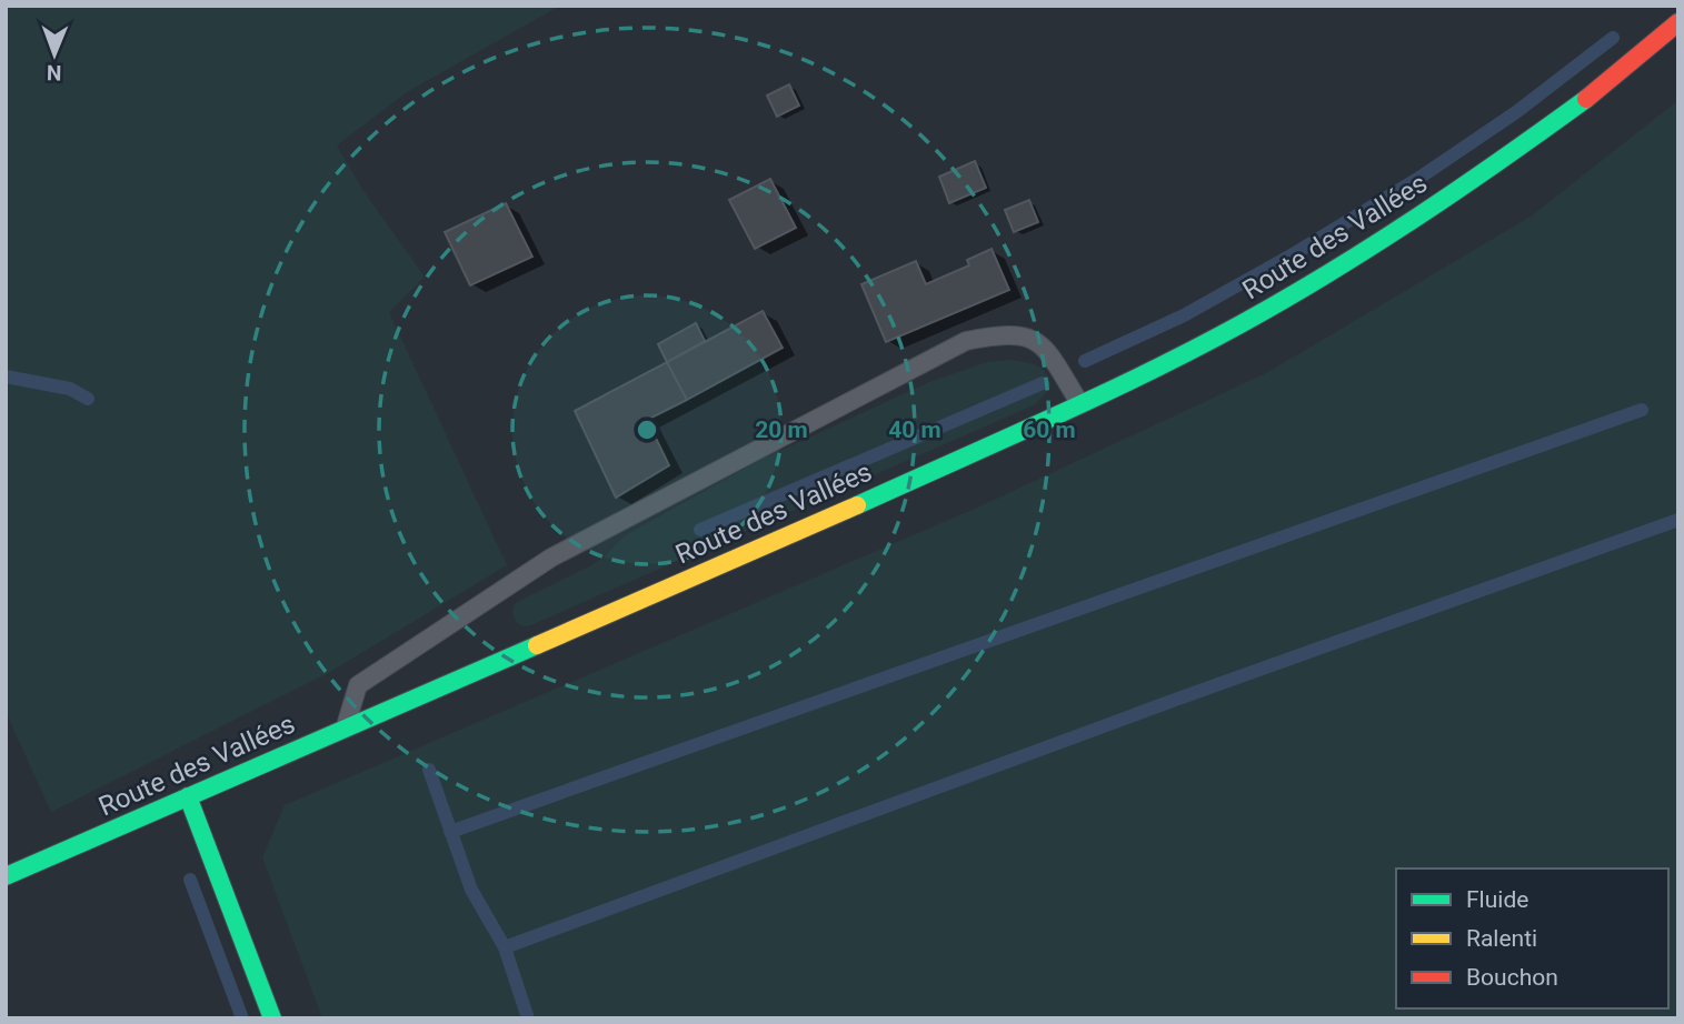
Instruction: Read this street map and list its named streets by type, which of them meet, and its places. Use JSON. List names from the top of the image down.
{
  "streets": {
    "main road": ["Route des Vallées"]
  },
  "legend": ["Fluide", "Ralenti", "Bouchon"],
  "north": "bottom",
  "rings": ["20 m", "40 m", "60 m"]
}
